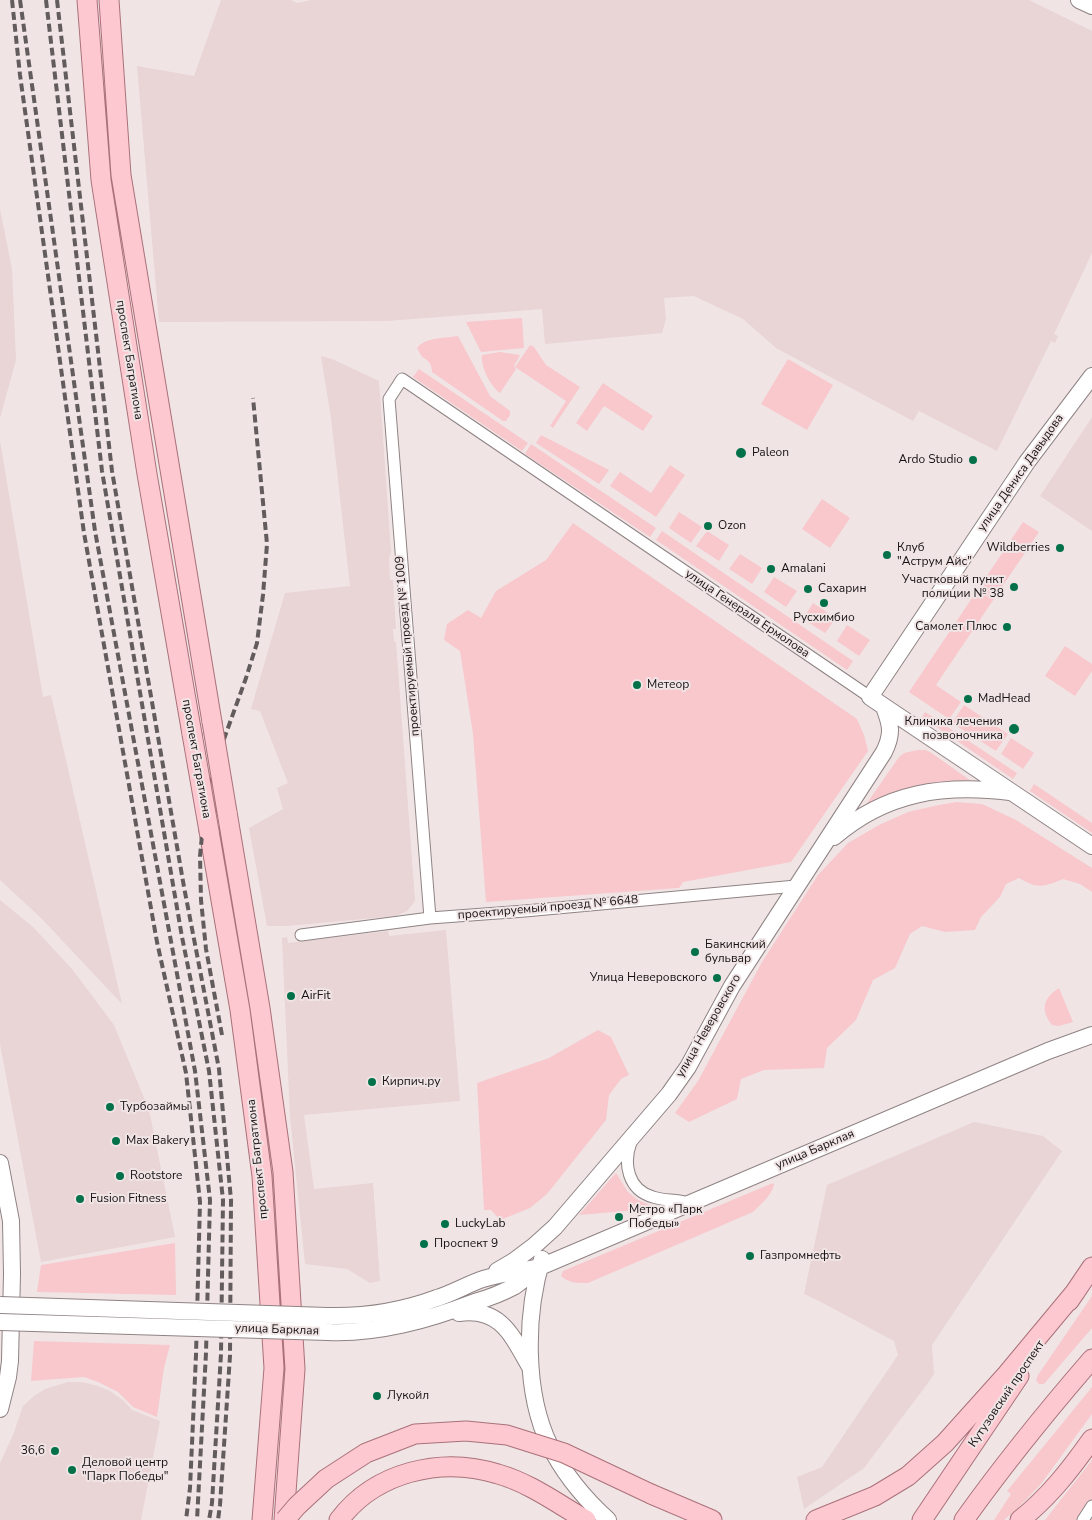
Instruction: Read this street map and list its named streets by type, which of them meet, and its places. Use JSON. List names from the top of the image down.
{
  "streets": {
    "main road": [
      "проспект Багратиона",
      "улица Дениса Давыдова",
      "улица Генерала Ермолова",
      "улица Неверовского",
      "улица Барклая",
      "Кутузовский проспект"
    ],
    "street": ["проектируемый проезд № 1009", "проектируемый проезд № 6648"]
  },
  "crossings": [
    ["улица Дениса Давыдова", "улица Генерала Ермолова"],
    ["улица Генерала Ермолова", "проектируемый проезд № 1009"],
    ["улица Генерала Ермолова", "улица Неверовского"],
    ["проектируемый проезд № 1009", "проектируемый проезд № 6648"],
    ["проектируемый проезд № 6648", "улица Неверовского"],
    ["улица Неверовского", "улица Барклая"]
  ],
  "places": [
    "Paleon",
    "Ardo Studio",
    "Ozon",
    "Wildberries",
    "Клуб \"Аструм Айс\"",
    "Amalani",
    "Участковый пункт полиции № 38",
    "Сахарин",
    "Русхимбио",
    "Самолет Плюс",
    "Метеор",
    "MadHead",
    "Клиника лечения позвоночника",
    "Бакинский бульвар",
    "Улица Неверовского",
    "AirFit",
    "Кирпич.ру",
    "Турбозаймы",
    "Max Bakery",
    "Rootstore",
    "Fusion Fitness",
    "Метро «Парк Победы»",
    "LuckyLab",
    "Проспект 9",
    "Газпромнефть",
    "Лукойл",
    "36,6",
    "Деловой центр \"Парк Победы\""
  ]
}
